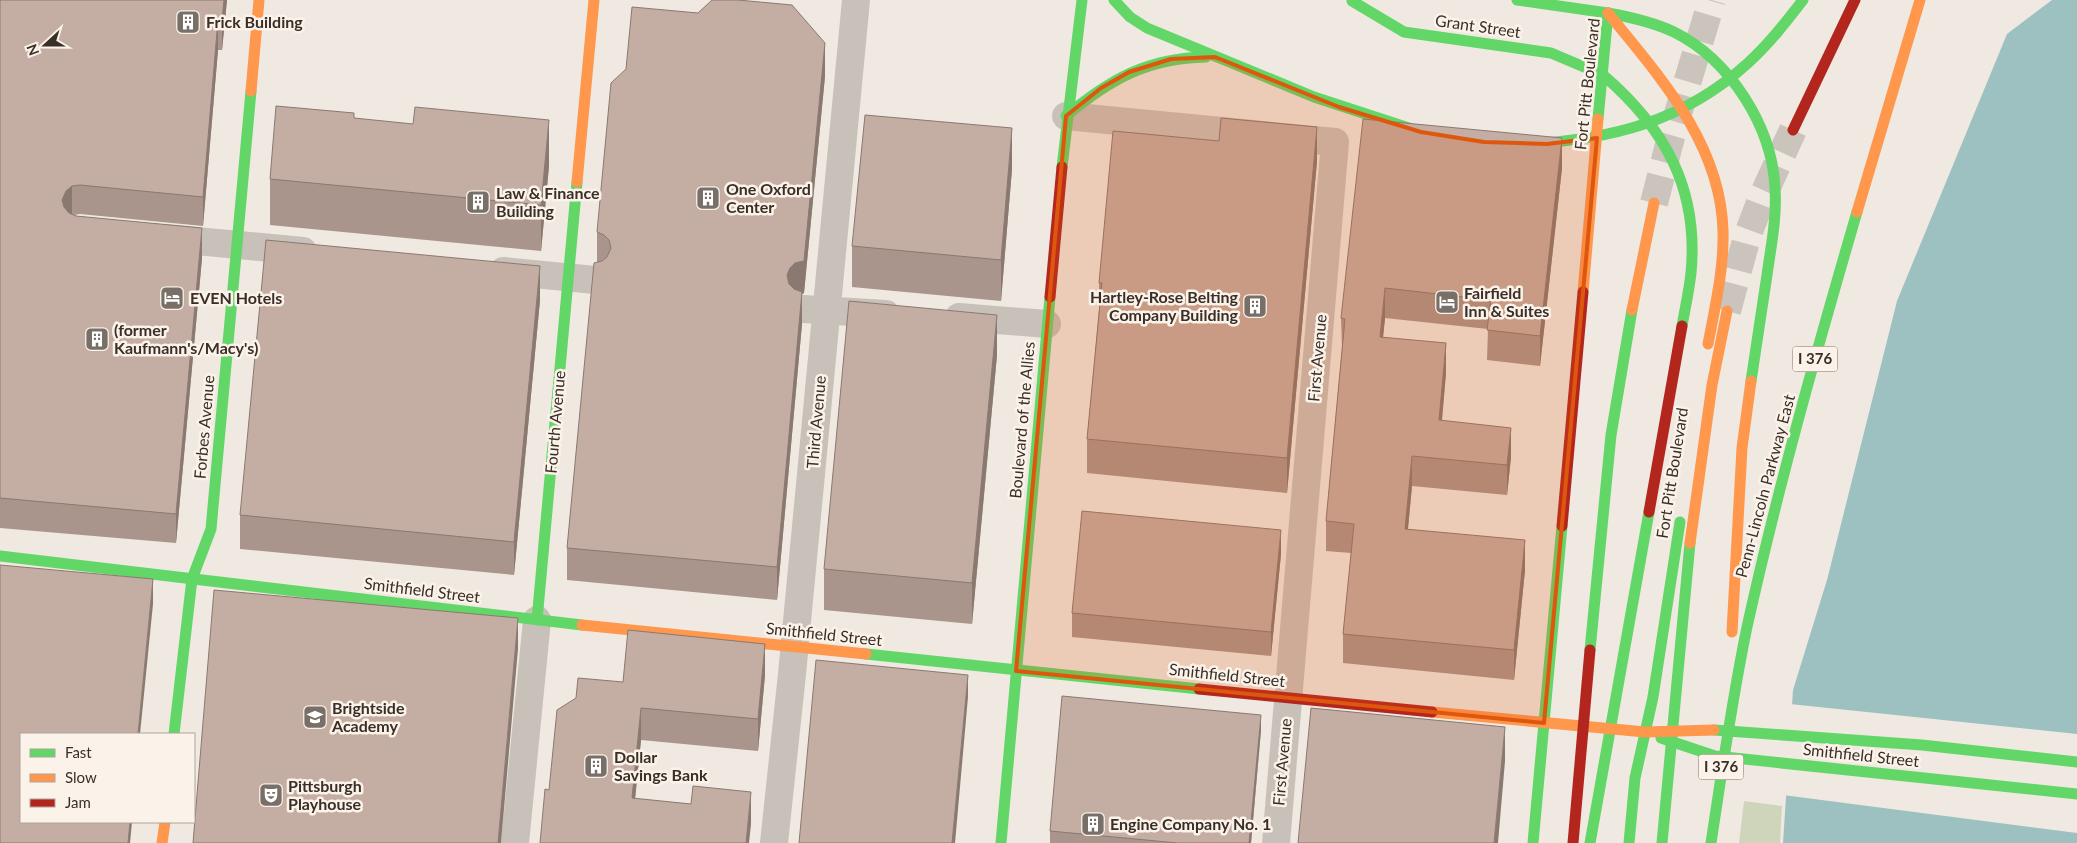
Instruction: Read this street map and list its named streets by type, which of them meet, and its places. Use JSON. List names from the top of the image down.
{
  "streets": {
    "main road": [
      "Grant Street",
      "Fort Pitt Boulevard",
      "I 376",
      "Boulevard of the Allies",
      "Fourth Avenue",
      "Forbes Avenue",
      "Penn-Lincoln Parkway East",
      "Smithfield Street"
    ],
    "street": ["First Avenue", "Third Avenue"]
  },
  "crossings": [
    ["Grant Street", "Fort Pitt Boulevard"],
    ["Grant Street", "Penn-Lincoln Parkway East"],
    ["Fort Pitt Boulevard", "Smithfield Street"],
    ["First Avenue", "Boulevard of the Allies"],
    ["First Avenue", "Smithfield Street"],
    ["Boulevard of the Allies", "Smithfield Street"],
    ["Fourth Avenue", "Smithfield Street"],
    ["Third Avenue", "Smithfield Street"],
    ["Forbes Avenue", "Smithfield Street"]
  ],
  "places": {
    "building": [
      "Frick Building",
      "One Oxford Center",
      "Law & Finance Building",
      "Hartley-Rose Belting Company Building",
      "(former Kaufmann's/Macy's)",
      "Dollar Savings Bank",
      "Engine Company No. 1"
    ],
    "hotel": ["EVEN Hotels", "Fairfield Inn & Suites"],
    "school or university": ["Brightside Academy"],
    "theatre": ["Pittsburgh Playhouse"]
  },
  "legend": ["Fast", "Slow", "Jam"],
  "north": "left"
}
